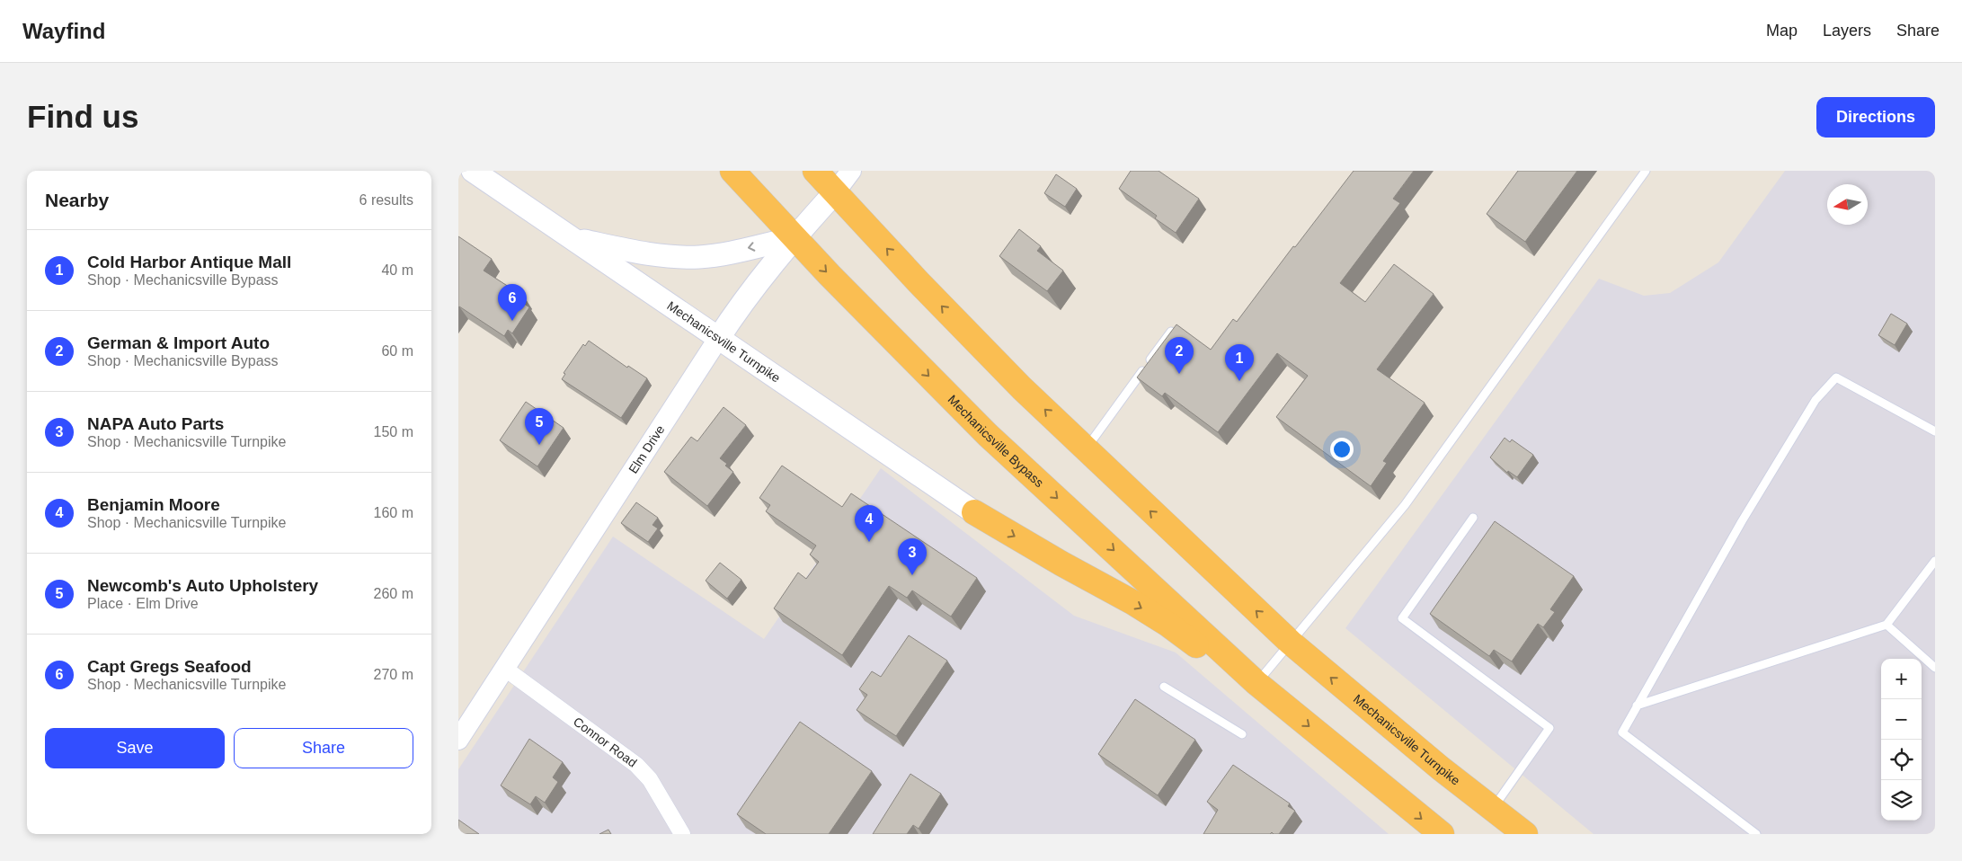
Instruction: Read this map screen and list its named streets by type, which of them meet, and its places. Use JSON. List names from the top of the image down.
{
  "streets": {
    "highway": ["Mechanicsville Turnpike", "Mechanicsville Bypass"],
    "main road": ["Elm Drive"],
    "street": ["Connor Road"]
  },
  "crossings": [
    ["Mechanicsville Turnpike", "Elm Drive"],
    ["Mechanicsville Bypass", "Elm Drive"],
    ["Elm Drive", "Connor Road"]
  ],
  "north": "left",
  "page": {
    "header": "Wayfind",
    "nav": ["Map", "Layers", "Share"],
    "buttons": [
      "Directions",
      ["Save", "Share"]
    ],
    "title": "Find us",
    "heading": ["Nearby", "6 results"],
    "list": [
      {
        "mark": "1",
        "name": "Cold Harbor Antique Mall",
        "note": "Shop · Mechanicsville Bypass",
        "value": "40 m"
      },
      {
        "mark": "2",
        "name": "German & Import Auto",
        "note": "Shop · Mechanicsville Bypass",
        "value": "60 m"
      },
      {
        "mark": "3",
        "name": "NAPA Auto Parts",
        "note": "Shop · Mechanicsville Turnpike",
        "value": "150 m"
      },
      {
        "mark": "4",
        "name": "Benjamin Moore",
        "note": "Shop · Mechanicsville Turnpike",
        "value": "160 m"
      },
      {
        "mark": "5",
        "name": "Newcomb's Auto Upholstery",
        "note": "Place · Elm Drive",
        "value": "260 m"
      },
      {
        "mark": "6",
        "name": "Capt Gregs Seafood",
        "note": "Shop · Mechanicsville Turnpike",
        "value": "270 m"
      }
    ],
    "pins": [
      "6",
      "2",
      "1",
      "5",
      "4",
      "3"
    ],
    "map_buttons": ["+", "−"]
  }
}
